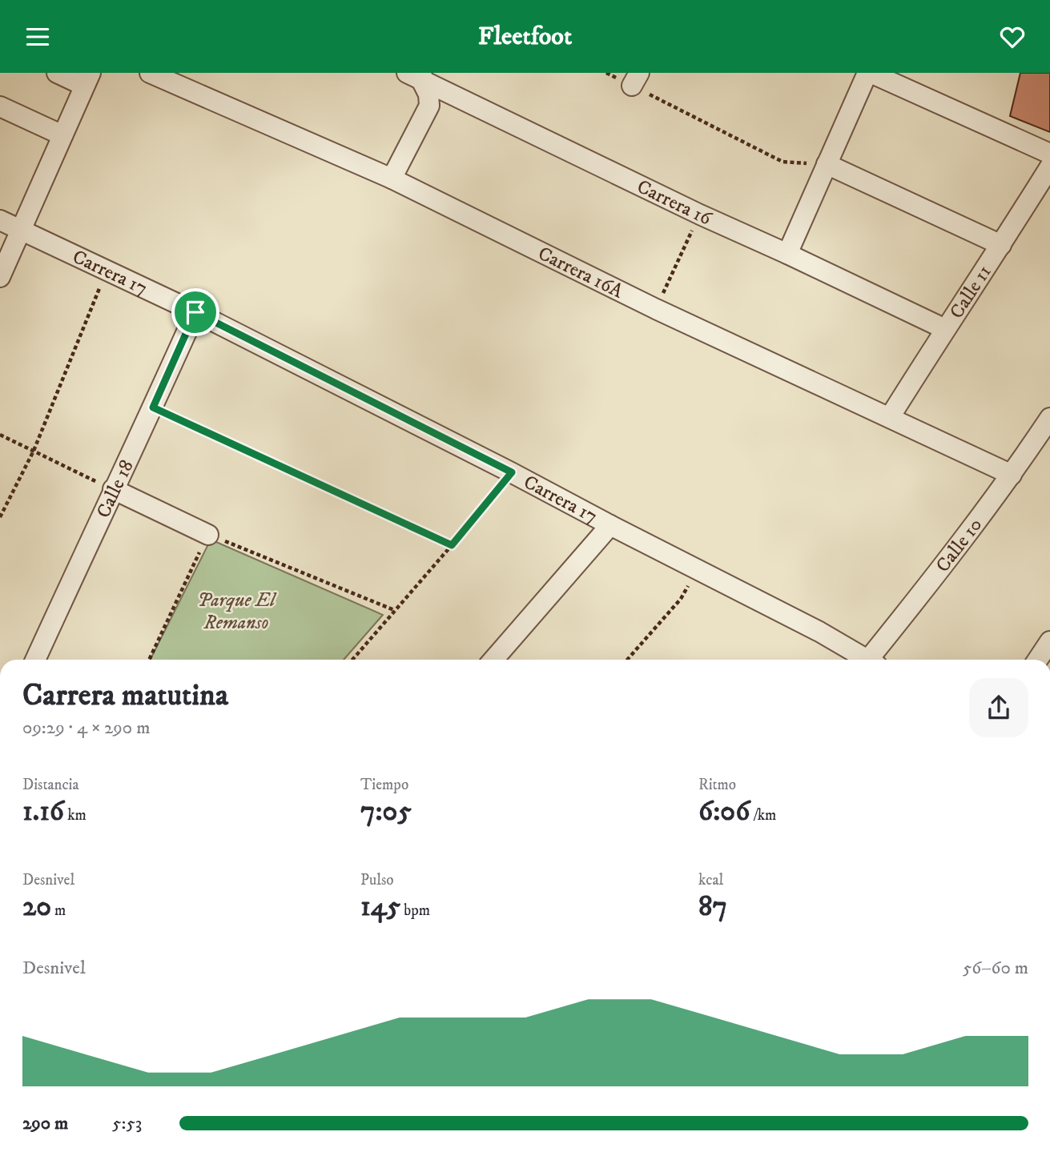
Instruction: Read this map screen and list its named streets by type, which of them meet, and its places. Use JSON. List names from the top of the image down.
{
  "streets": {
    "street": [
      "Carrera 16",
      "Carrera 17",
      "Carrera 16A",
      "Calle 11",
      "Calle 18",
      "Calle 10"
    ]
  },
  "crossings": [
    ["Carrera 16", "Calle 11"],
    ["Carrera 17", "Calle 18"],
    ["Carrera 16A", "Calle 11"],
    ["Carrera 16A", "Calle 10"]
  ],
  "parks": ["Parque El Remanso"],
  "page": {
    "header": "Fleetfoot",
    "heading": ["Carrera matutina", "09:29 · 4 × 290 m"],
    "stats": [
      ["Distancia", "1.16 km"],
      ["Tiempo", "7:05"],
      ["Ritmo", "6:06 /km"],
      ["Desnivel", "20 m"],
      ["Pulso", "145 bpm"],
      ["kcal", "87"]
    ],
    "chart": ["Desnivel", "56–60 m"],
    "list": [
      {
        "name": "290 m",
        "note": "5:53"
      }
    ]
  }
}
